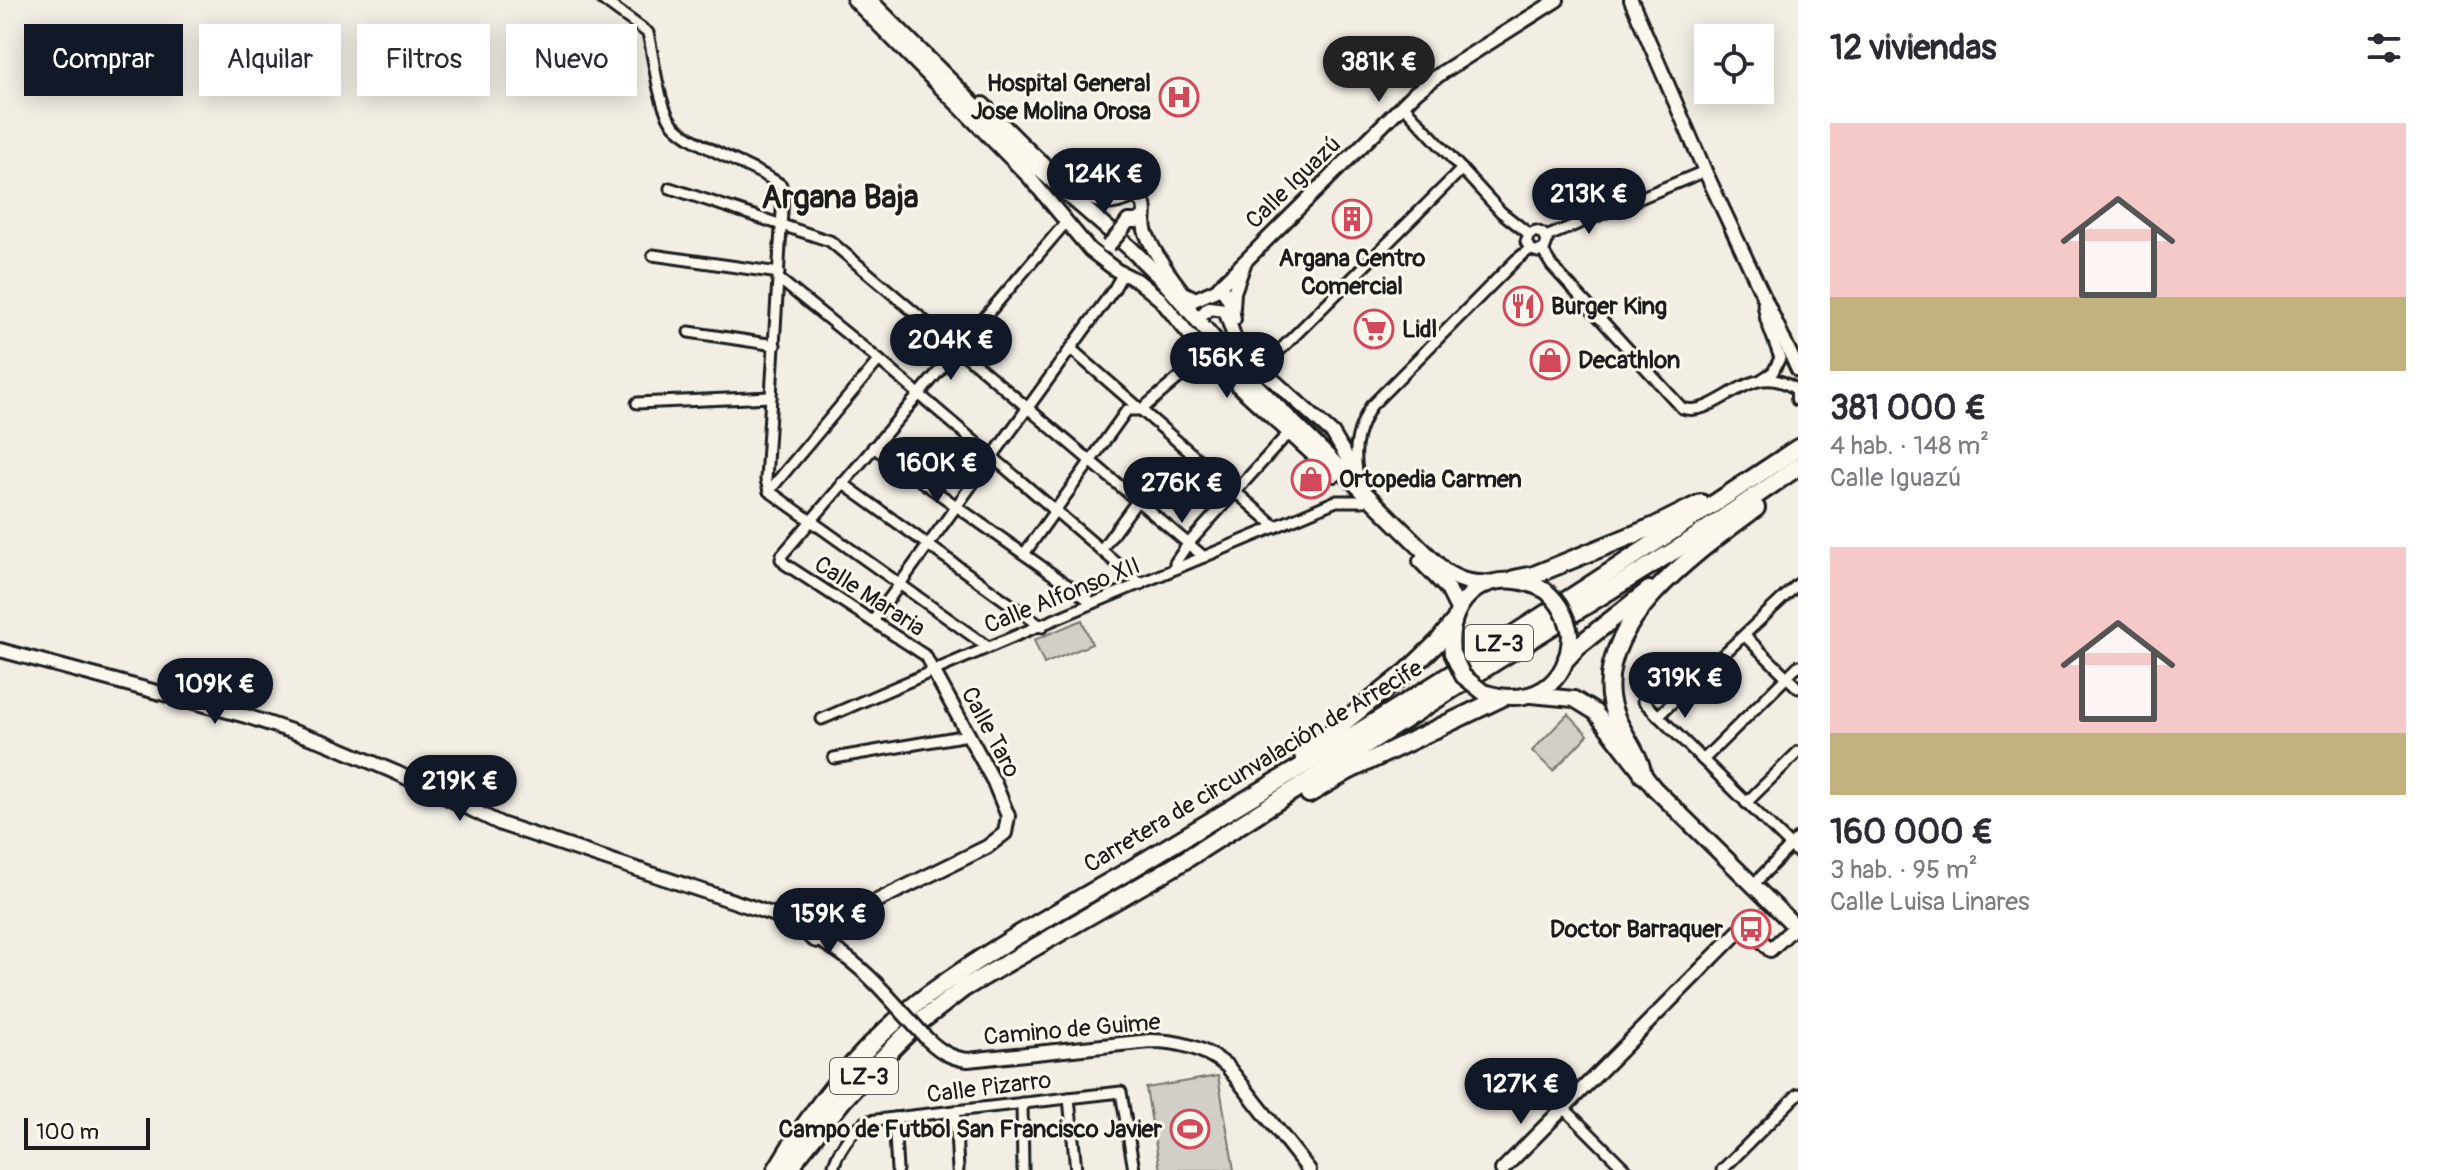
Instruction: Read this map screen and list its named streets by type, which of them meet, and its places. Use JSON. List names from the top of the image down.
{
  "streets": {
    "highway": ["LZ-3", "Carretera de circunvalación de Arrecife"],
    "street": [
      "Calle Iguazú",
      "Calle Alfonso XII",
      "Calle Mararia",
      "Calle Taro",
      "Camino de Guime",
      "Calle Pizarro"
    ]
  },
  "crossings": [
    ["Calle Alfonso XII", "Calle Mararia"],
    ["Calle Alfonso XII", "Calle Taro"],
    ["Calle Mararia", "Calle Taro"],
    ["LZ-3", "Carretera de circunvalación de Arrecife"],
    ["Calle Taro", "Camino de Guime"]
  ],
  "districts": ["Argana Baja"],
  "places": {
    "hospital": ["Hospital General Jose Molina Orosa"],
    "building": ["Argana Centro Comercial"],
    "restaurant": ["Burger King"],
    "supermarket": ["Lidl"],
    "shop": ["Decathlon", "Ortopedia Carmen"],
    "bus stop": ["Doctor Barraquer"],
    "sports": ["Campo de Futbol San Francisco Javier"]
  },
  "scale_bar": "100 m",
  "page": {
    "heading": "12 viviendas",
    "chip": [
      "Comprar",
      "Alquilar",
      "Filtros",
      "Nuevo"
    ],
    "price": [
      "381K €",
      "124K €",
      "213K €",
      "204K €",
      "156K €",
      "160K €",
      "276K €",
      "319K €",
      "109K €",
      "219K €",
      "159K €",
      "127K €"
    ],
    "list": [
      {
        "name": "381 000 €",
        "note": "4 hab. · 148 m² · Calle Iguazú"
      },
      {
        "name": "160 000 €",
        "note": "3 hab. · 95 m² · Calle Luisa Linares"
      }
    ],
    "scale": "100 m"
  }
}
